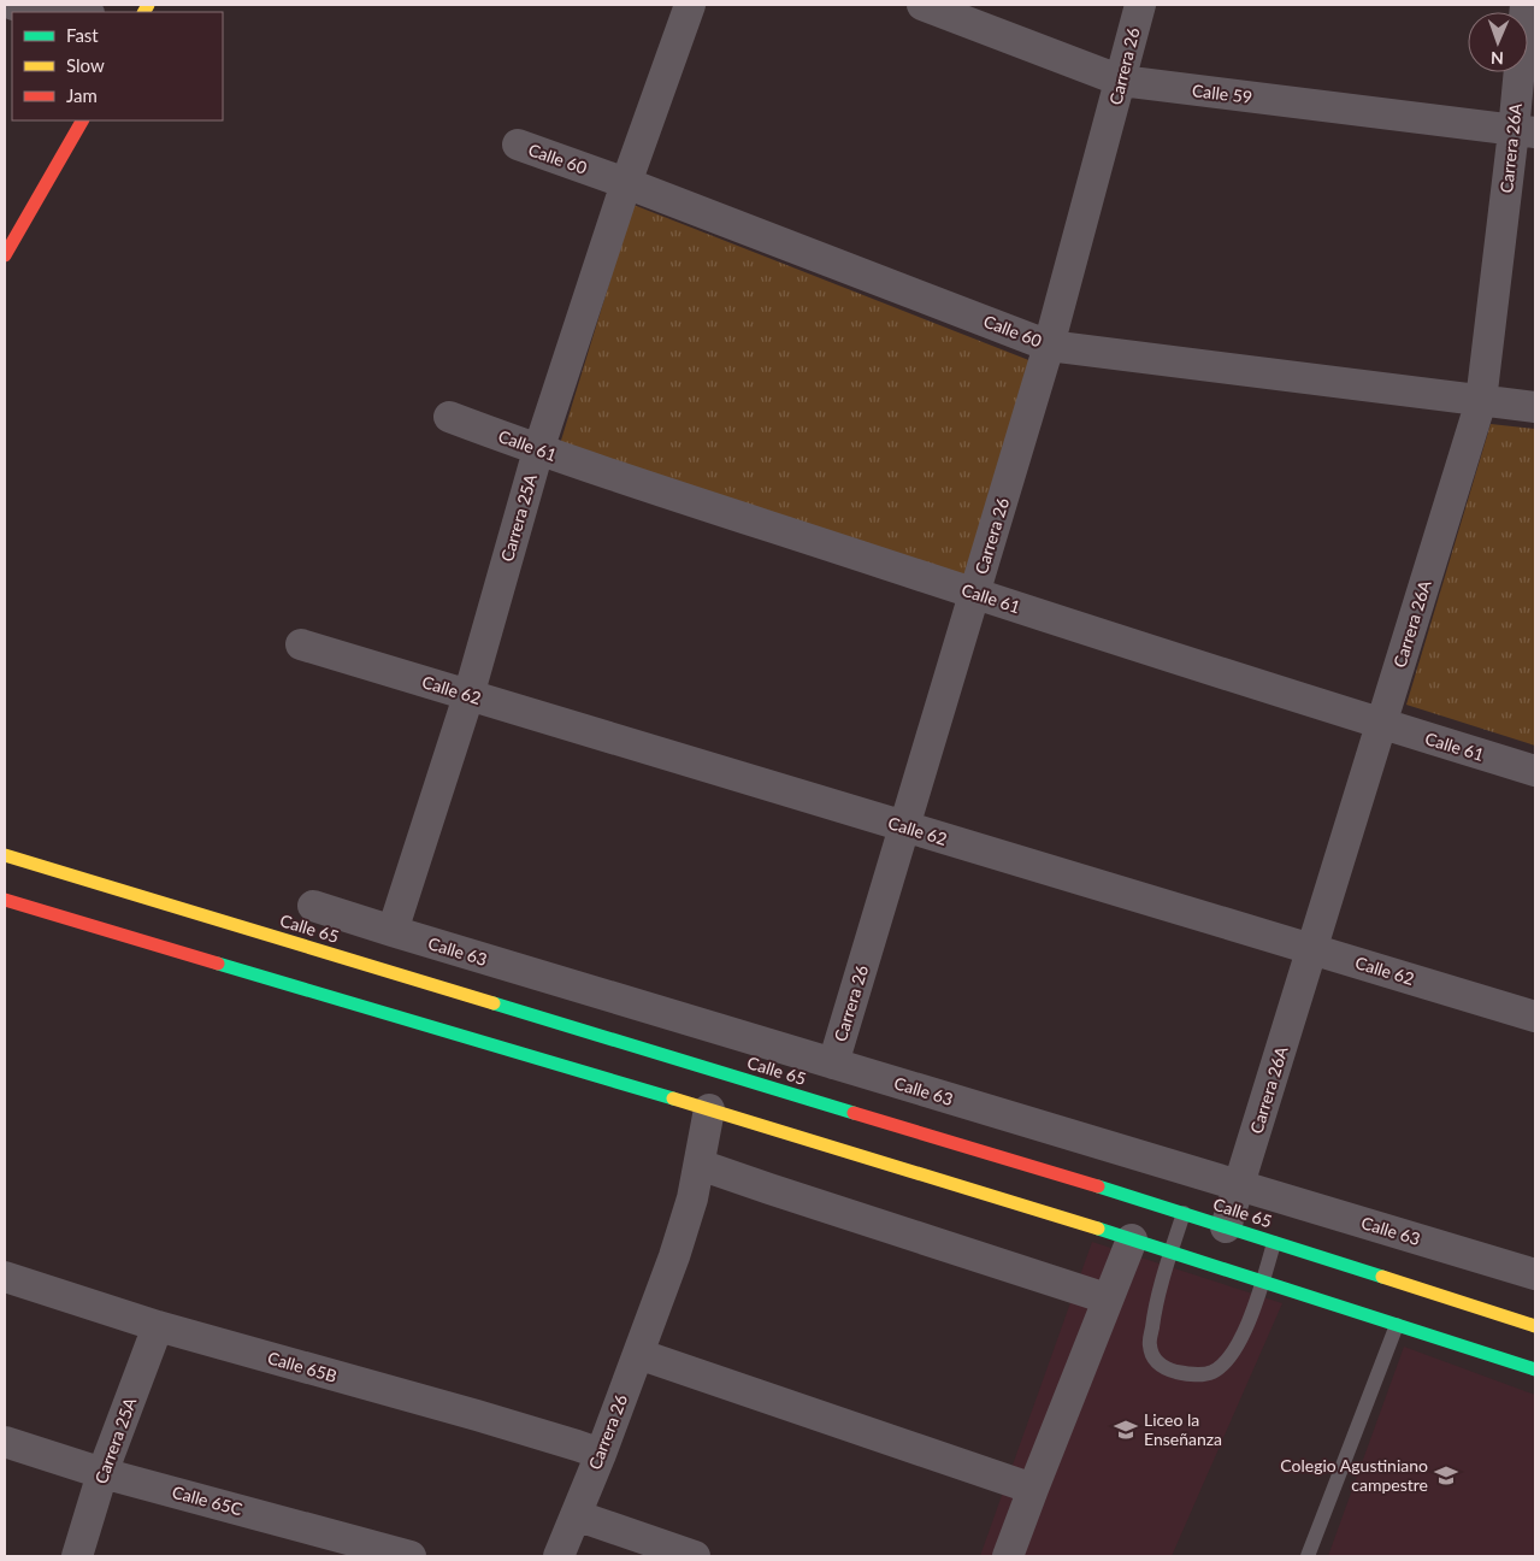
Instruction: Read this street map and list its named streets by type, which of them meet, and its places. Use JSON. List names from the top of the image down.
{
  "streets": {
    "street": [
      "Carrera 26",
      "Calle 59",
      "Carrera 26A",
      "Calle 60",
      "Calle 61",
      "Carrera 25A",
      "Calle 62",
      "Calle 65",
      "Calle 63",
      "Calle 65B",
      "Calle 65C"
    ]
  },
  "crossings": [
    ["Carrera 26", "Calle 59"],
    ["Carrera 26", "Calle 60"],
    ["Carrera 26", "Calle 61"],
    ["Carrera 26", "Calle 62"],
    ["Carrera 26", "Calle 63"],
    ["Carrera 26", "Calle 65B"],
    ["Calle 59", "Carrera 26A"],
    ["Carrera 26A", "Calle 60"],
    ["Carrera 26A", "Calle 61"],
    ["Carrera 26A", "Calle 62"],
    ["Carrera 26A", "Calle 65"],
    ["Carrera 26A", "Calle 63"],
    ["Calle 60", "Carrera 25A"],
    ["Calle 61", "Carrera 25A"],
    ["Carrera 25A", "Calle 62"],
    ["Carrera 25A", "Calle 63"],
    ["Carrera 25A", "Calle 65B"],
    ["Carrera 25A", "Calle 65C"]
  ],
  "places": {
    "school or university": ["Liceo la Enseñanza", "Colegio Agustiniano campestre"]
  },
  "legend": ["Fast", "Slow", "Jam"],
  "north": "bottom"
}
